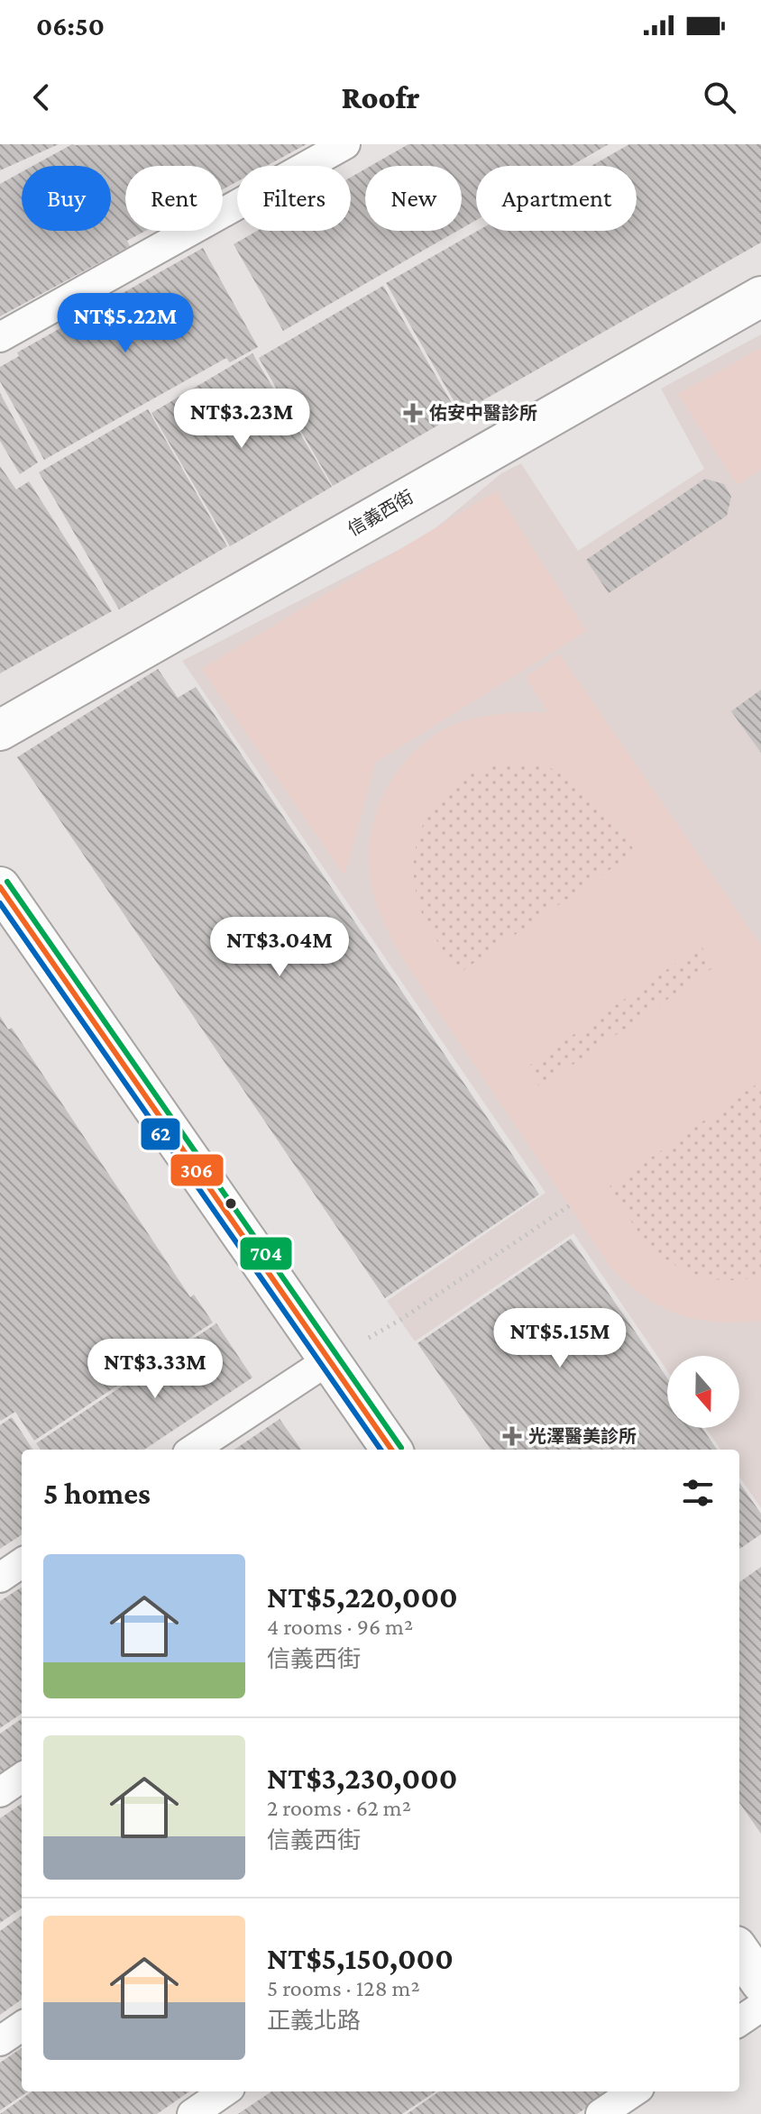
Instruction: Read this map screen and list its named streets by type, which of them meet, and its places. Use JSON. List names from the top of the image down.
{
  "streets": {
    "street": ["信義西街"]
  },
  "places": {
    "health": ["佑安中醫診所", "光澤醫美診所"]
  },
  "lines": ["transit line 704", "transit line 306", "transit line 62"],
  "north": "bottom",
  "page": {
    "status": "06:50",
    "header": "Roofr",
    "chip": [
      "Buy",
      "Rent",
      "Filters",
      "New",
      "Apartment"
    ],
    "price": [
      "NT$5.22M",
      "NT$3.23M",
      "NT$3.04M",
      "NT$5.15M",
      "NT$3.33M"
    ],
    "heading": "5 homes",
    "list": [
      {
        "name": "NT$5,220,000",
        "note": "4 rooms · 96 m² · 信義西街"
      },
      {
        "name": "NT$3,230,000",
        "note": "2 rooms · 62 m² · 信義西街"
      },
      {
        "name": "NT$5,150,000",
        "note": "5 rooms · 128 m² · 正義北路"
      }
    ]
  }
}
